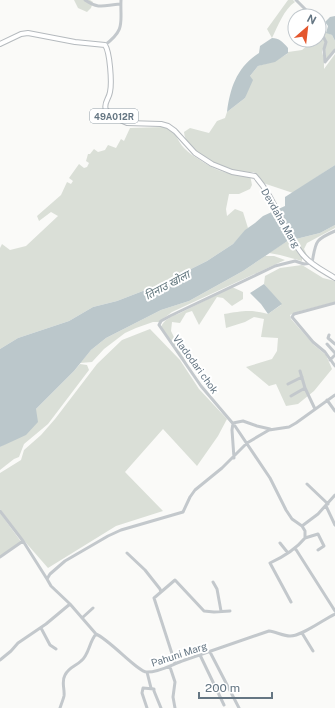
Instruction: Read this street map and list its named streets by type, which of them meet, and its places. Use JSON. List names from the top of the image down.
{
  "streets": {
    "main road": ["49A012R", "Devdaha Marg"],
    "street": ["Vladodari chok", "Pahuni Marg"]
  },
  "crossings": [
    ["Devdaha Marg", "Vladodari chok"]
  ],
  "water": ["तिनाउ खोला"],
  "scale_bar": "200 m",
  "north": "top right"
}
